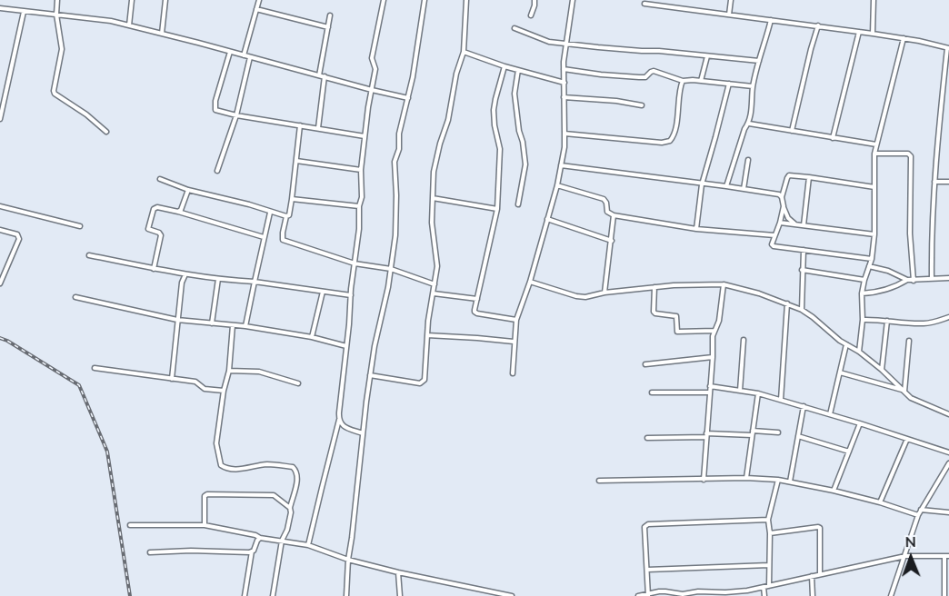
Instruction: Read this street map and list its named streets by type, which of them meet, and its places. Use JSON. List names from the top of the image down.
{
  "north": "top"
}
